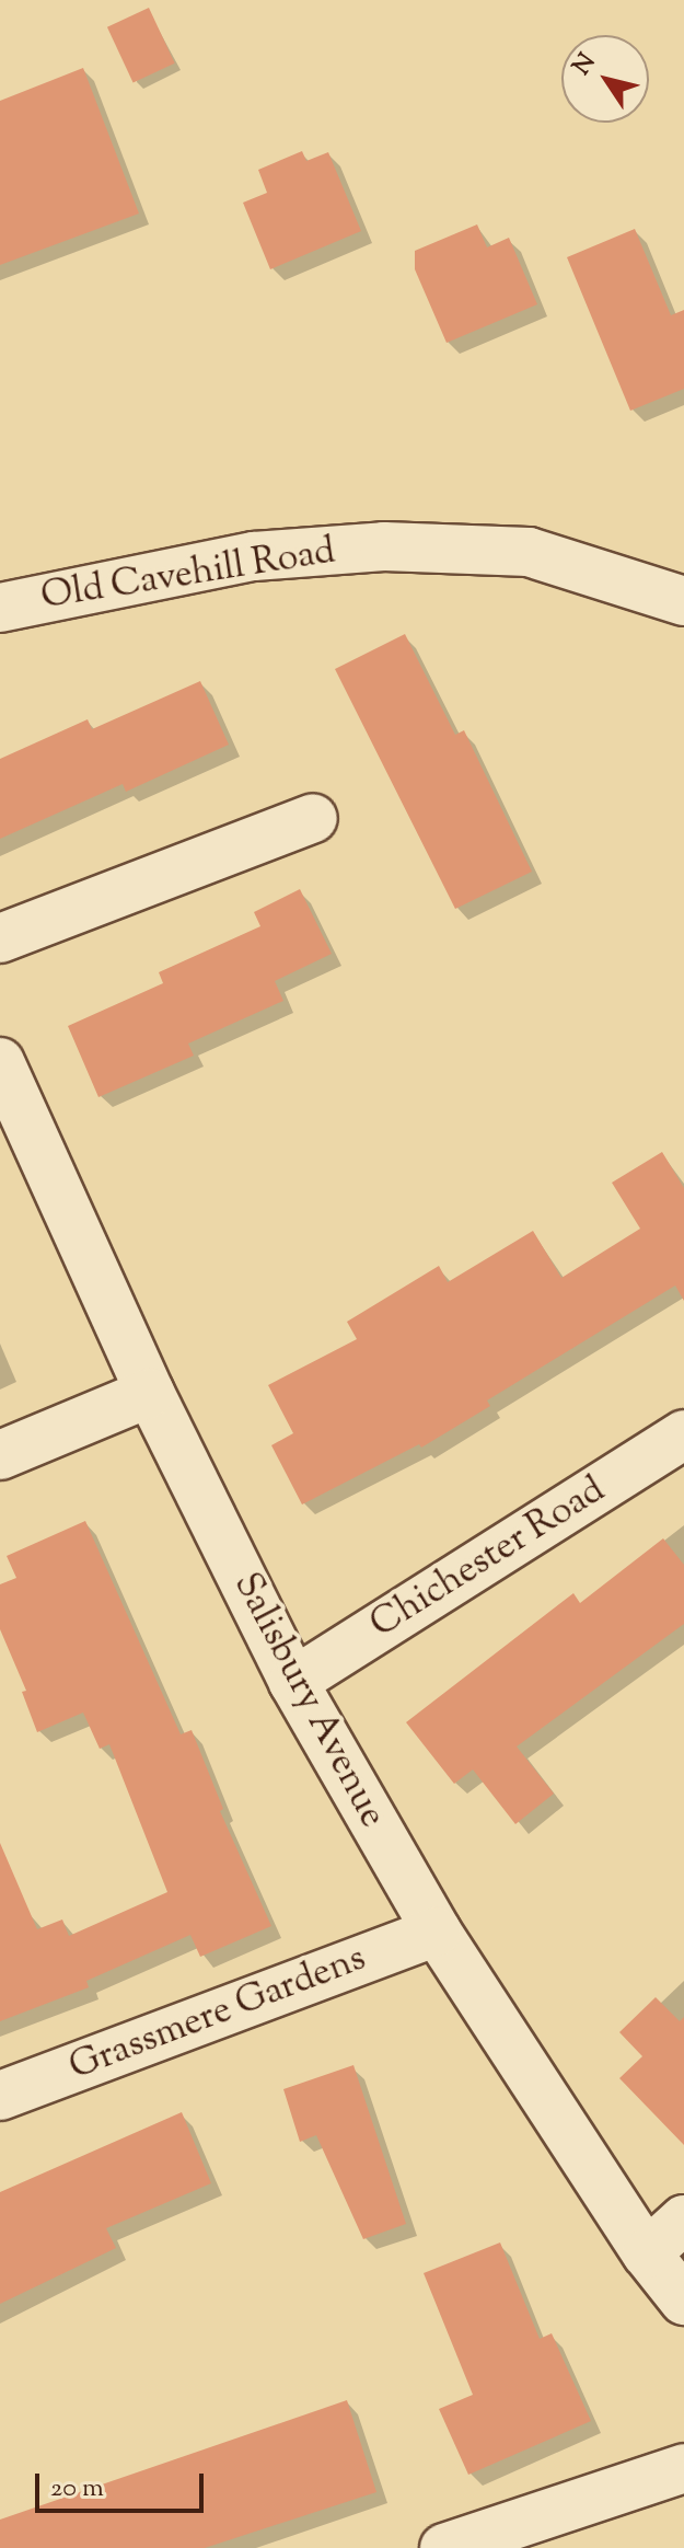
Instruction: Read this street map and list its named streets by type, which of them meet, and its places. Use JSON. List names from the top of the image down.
{
  "streets": {
    "street": [
      "Old Cavehill Road",
      "Chichester Road",
      "Salisbury Avenue",
      "Grassmere Gardens"
    ]
  },
  "crossings": [
    ["Chichester Road", "Salisbury Avenue"],
    ["Salisbury Avenue", "Grassmere Gardens"]
  ],
  "scale_bar": "20 m",
  "north": "top left"
}
